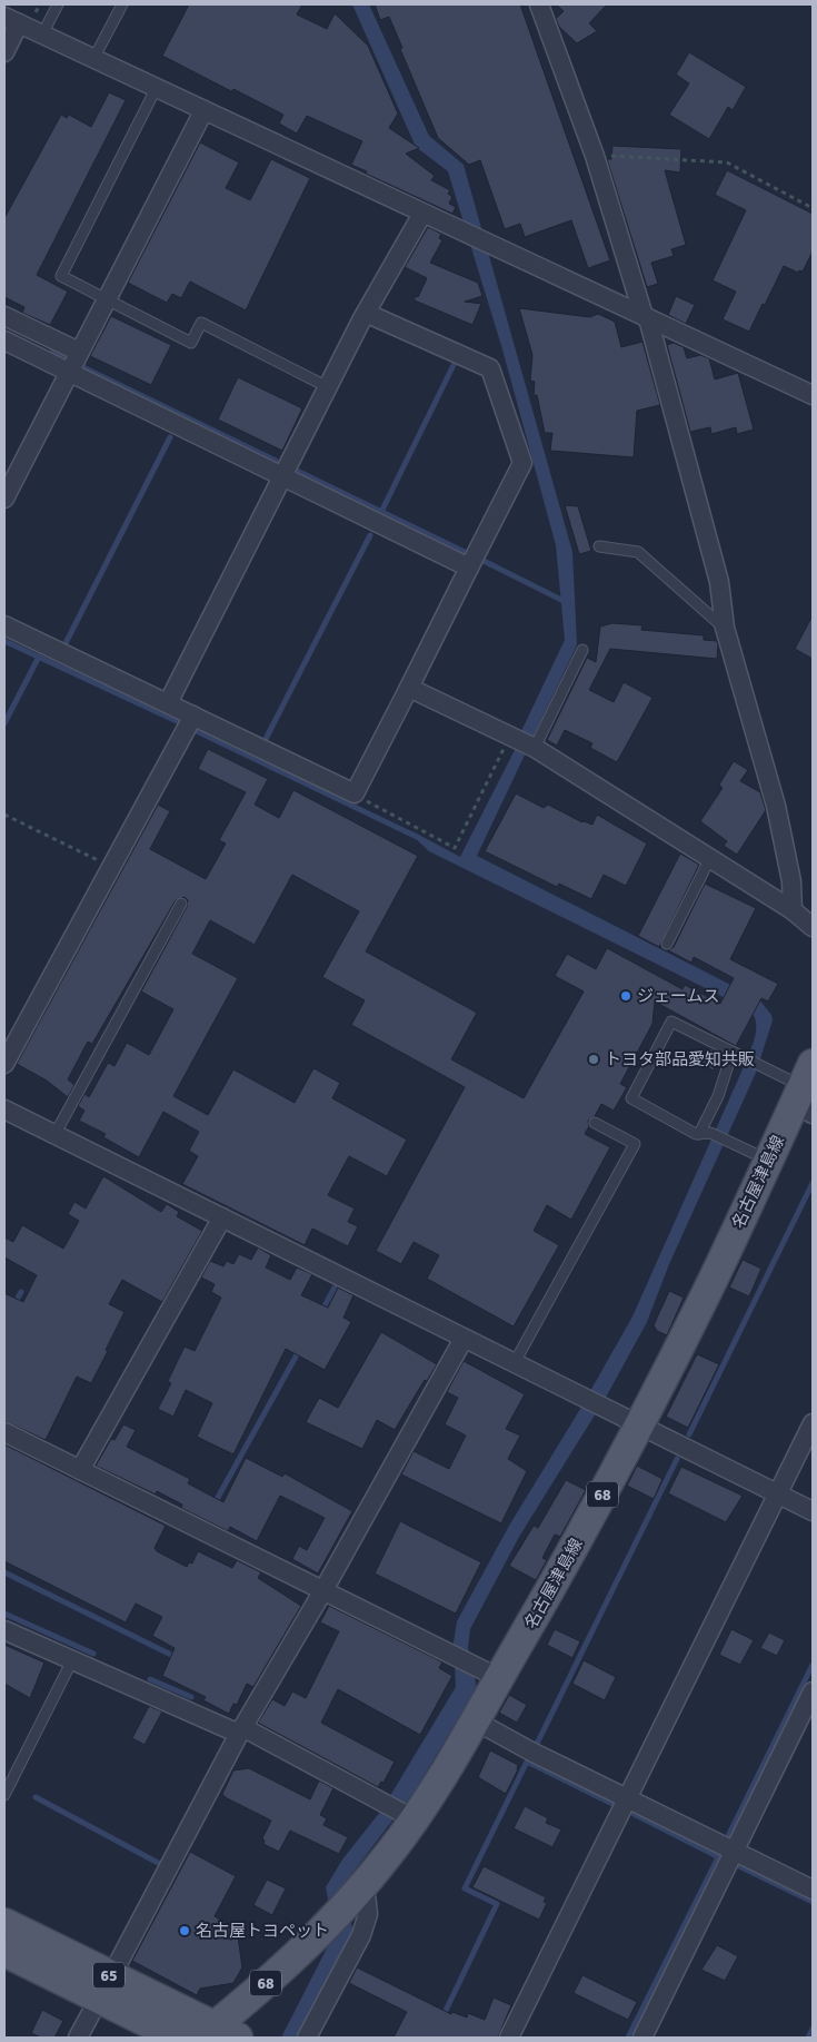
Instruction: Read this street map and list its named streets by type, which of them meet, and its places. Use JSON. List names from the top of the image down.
{
  "streets": {
    "main road": ["名古屋津島線", "68", "65"]
  },
  "crossings": [
    ["名古屋津島線", "65"]
  ],
  "places": ["ジェームス", "トヨタ部品愛知共販", "名古屋トヨペット"]
}
